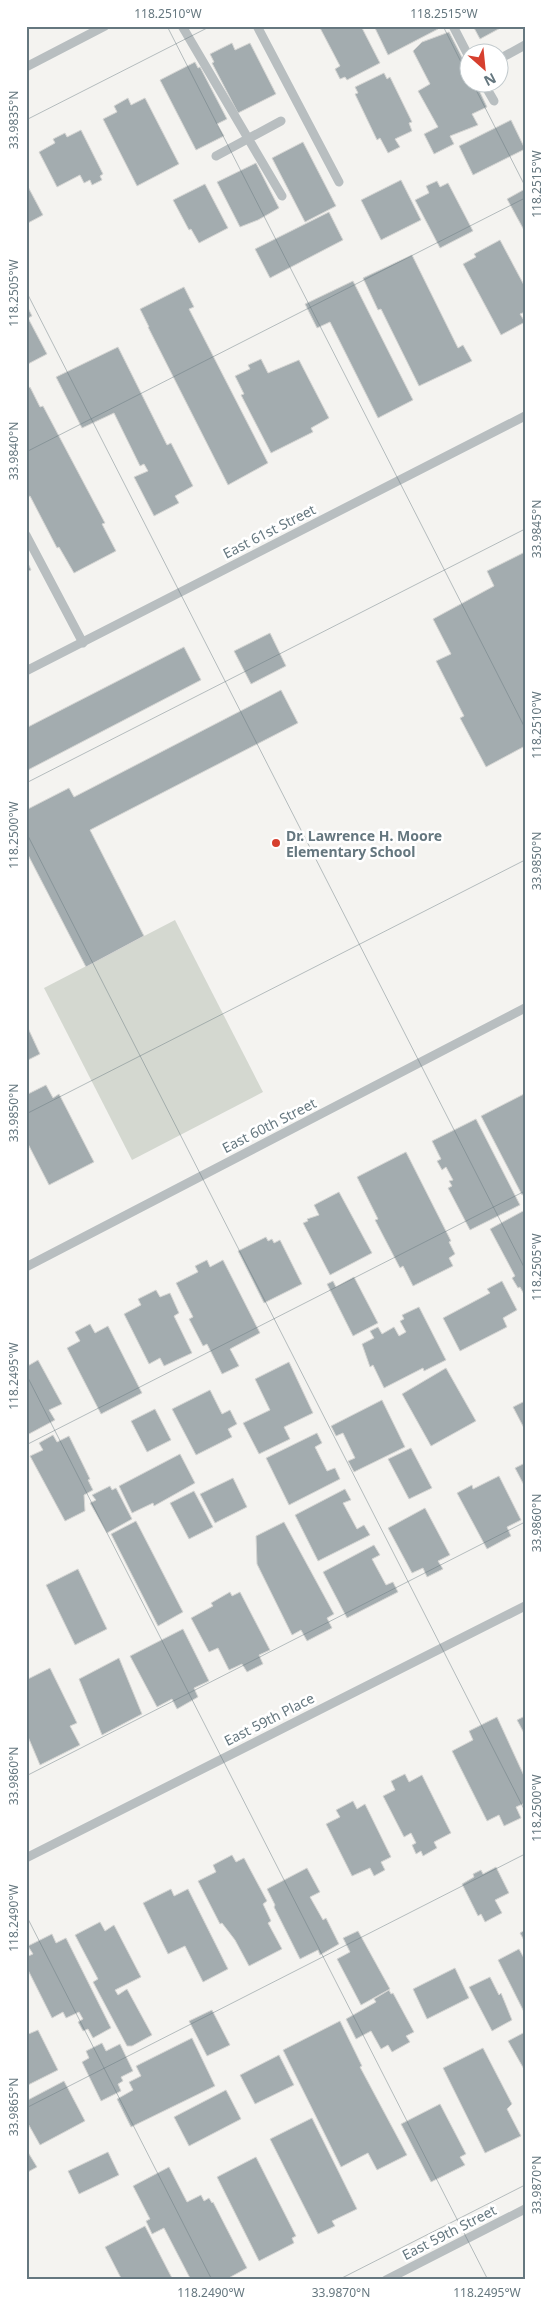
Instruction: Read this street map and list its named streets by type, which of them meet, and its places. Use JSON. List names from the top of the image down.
{
  "streets": {
    "street": [
      "East 61st Street",
      "East 60th Street",
      "East 59th Place",
      "East 59th Street"
    ]
  },
  "places": ["Dr. Lawrence H. Moore Elementary School"],
  "north": "bottom right",
  "coordinates": [
    "118.2510°W",
    "118.2515°W",
    "33.9835°N",
    "118.2505°W",
    "33.9840°N",
    "33.9845°N",
    "118.2500°W",
    "33.9850°N",
    "118.2495°W",
    "33.9860°N",
    "118.2490°W",
    "33.9865°N",
    "33.9870°N"
  ]
}
